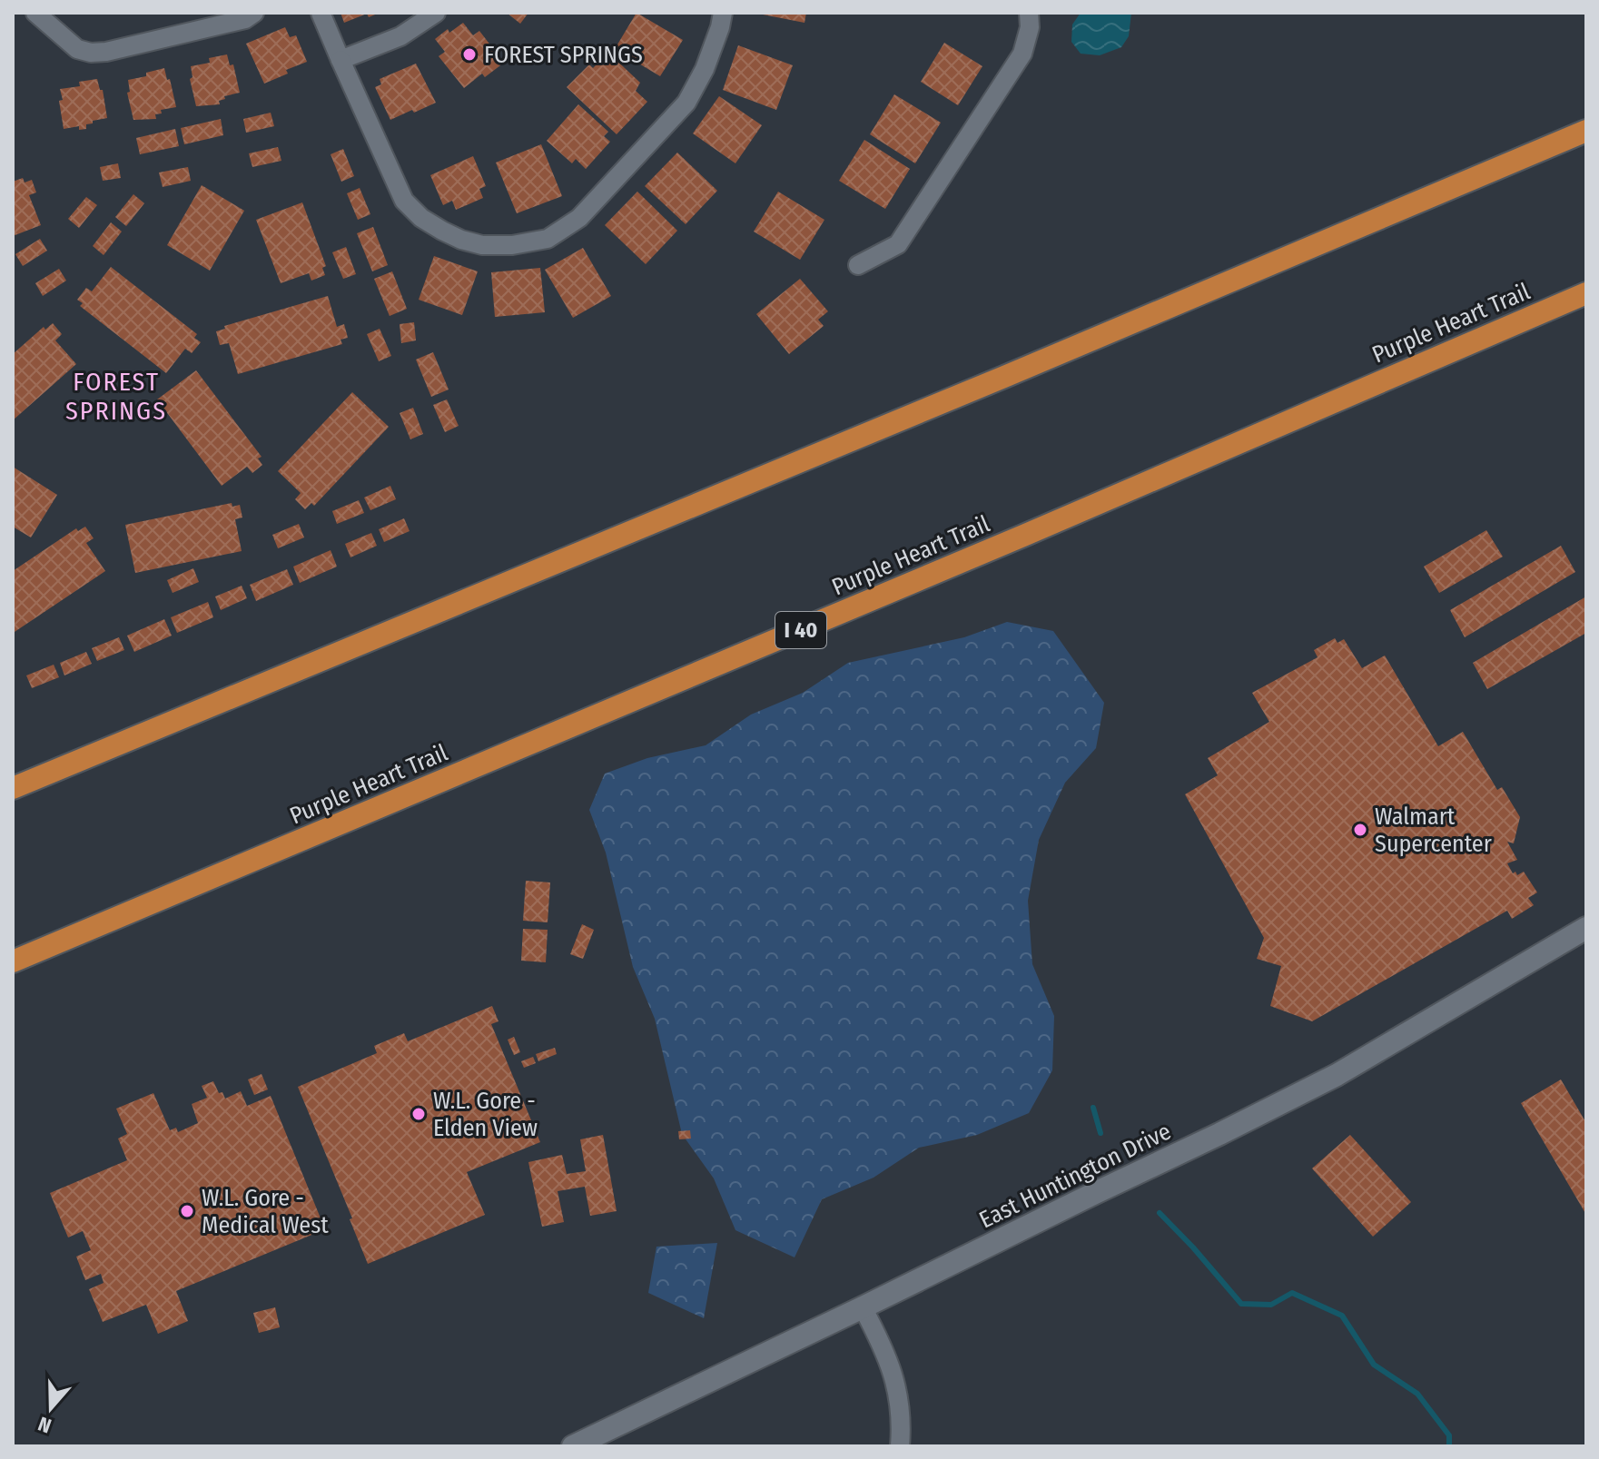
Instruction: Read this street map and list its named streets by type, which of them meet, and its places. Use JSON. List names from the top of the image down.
{
  "streets": {
    "highway": ["Purple Heart Trail", "I 40"],
    "street": ["East Huntington Drive"]
  },
  "districts": ["FOREST SPRINGS"],
  "places": [
    "FOREST SPRINGS",
    "Walmart Supercenter",
    "W.L. Gore - Elden View",
    "W.L. Gore - Medical West"
  ],
  "north": "bottom"
}
